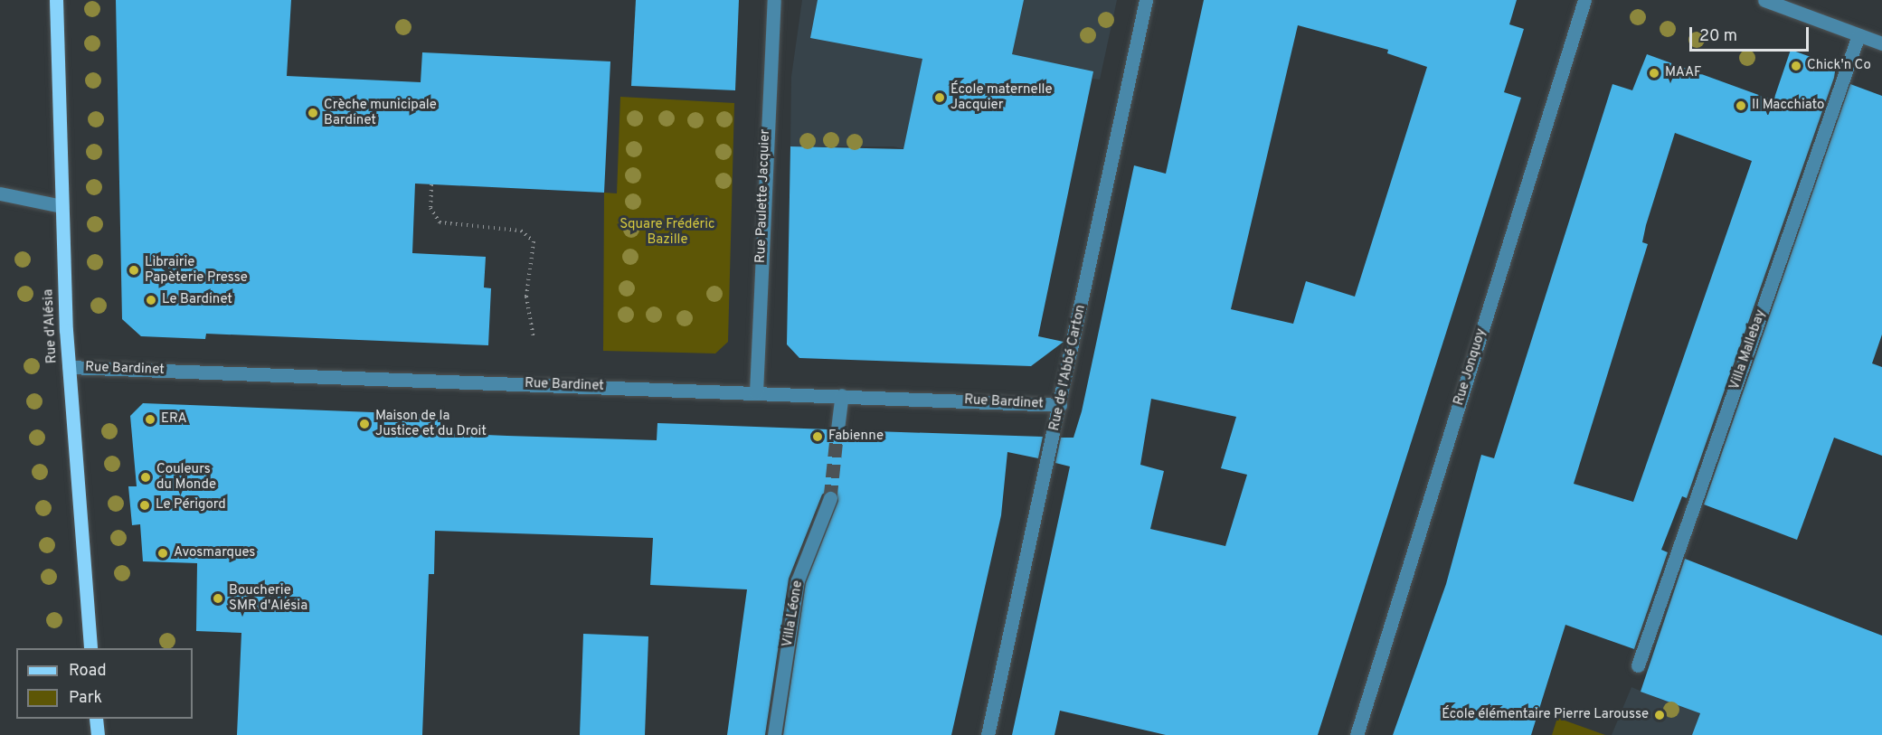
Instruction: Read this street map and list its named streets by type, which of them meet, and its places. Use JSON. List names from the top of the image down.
{
  "streets": {
    "main road": ["Rue d'Alésia"],
    "street": [
      "Rue Paulette Jacquier",
      "Villa Mallebay",
      "Rue Jonquoy",
      "Rue de l'Abbé Carton",
      "Rue Bardinet",
      "Villa Léone"
    ]
  },
  "crossings": [
    ["Rue Paulette Jacquier", "Rue Bardinet"],
    ["Rue d'Alésia", "Rue Bardinet"],
    ["Rue de l'Abbé Carton", "Rue Bardinet"]
  ],
  "parks": ["Square Frédéric Bazille"],
  "places": [
    "Chick'n Co",
    "MAAF",
    "École maternelle Jacquier",
    "Il Macchiato",
    "Crèche municipale Bardinet",
    "Librairie Papèterie Presse",
    "Le Bardinet",
    "ERA",
    "Maison de la Justice et du Droit",
    "Fabienne",
    "Couleurs du Monde",
    "Le Périgord",
    "Avosmarques",
    "Boucherie SMR d'Alésia",
    "École élémentaire Pierre Larousse"
  ],
  "legend": ["Road", "Park"],
  "scale_bar": "20 m"
}
